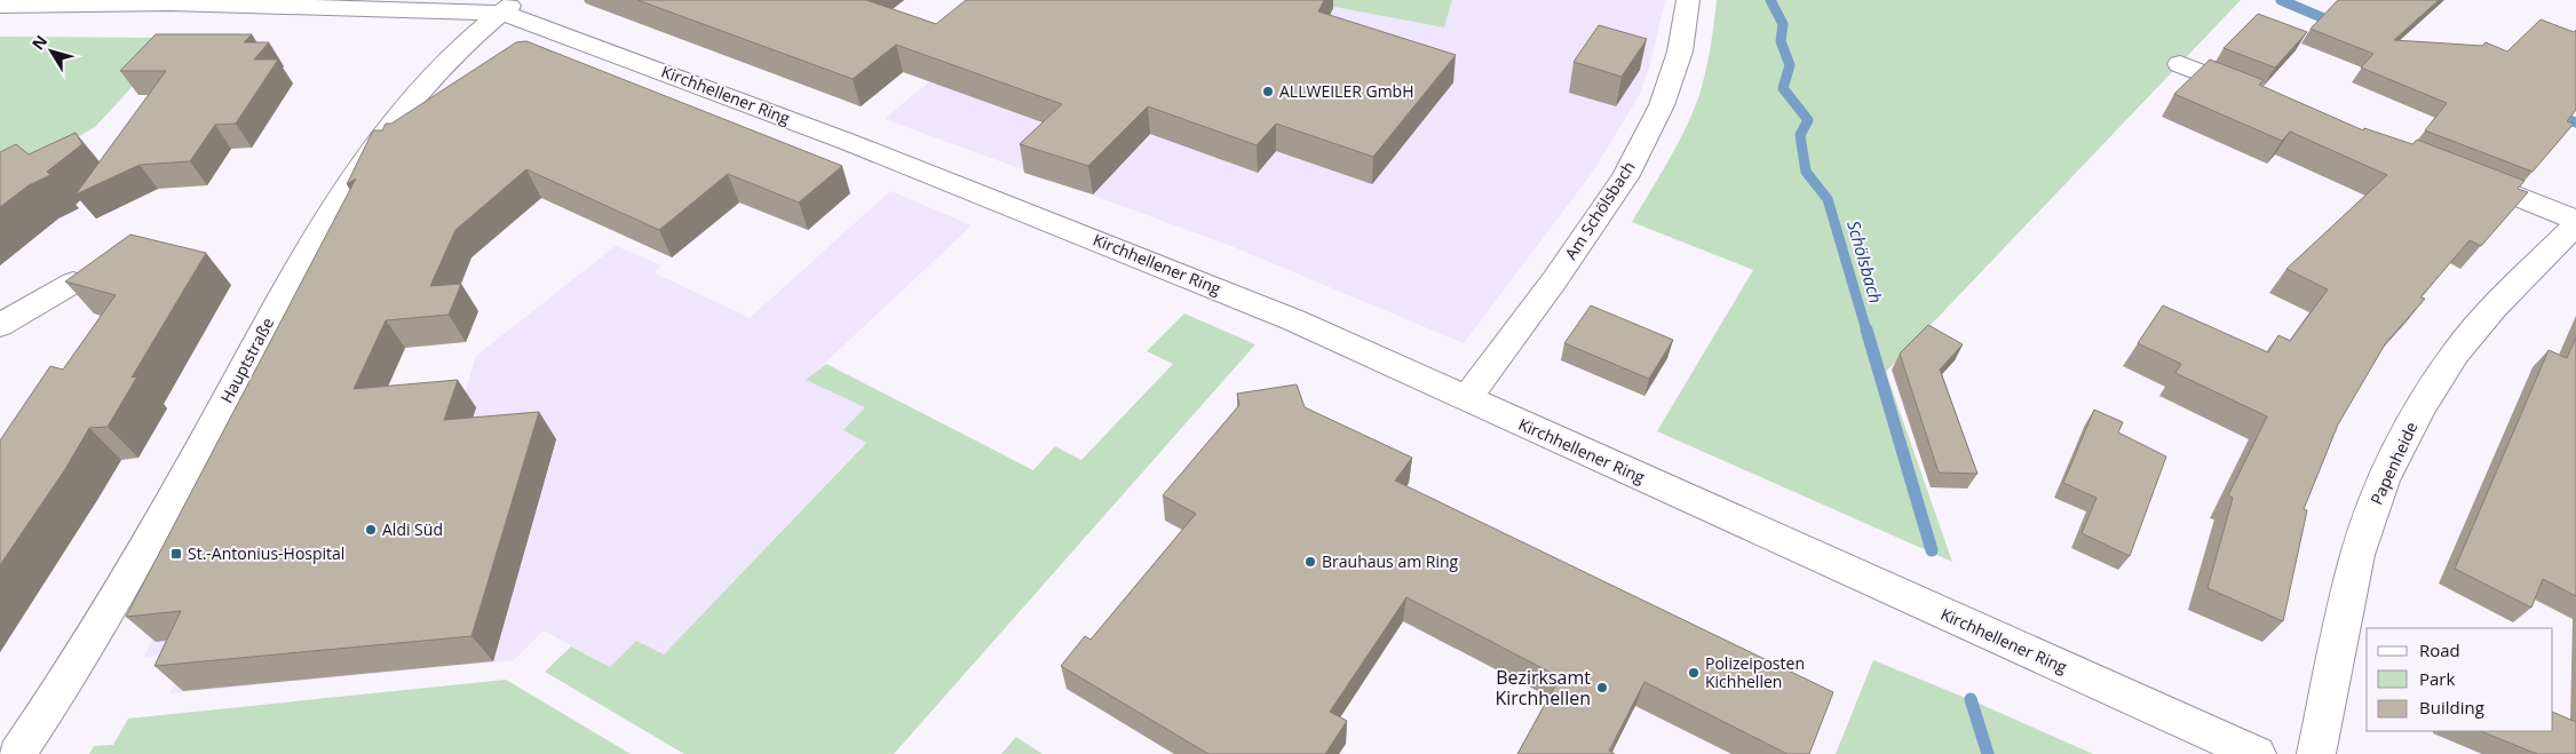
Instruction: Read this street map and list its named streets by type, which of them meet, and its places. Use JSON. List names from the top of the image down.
{
  "streets": {
    "street": [
      "Kirchhellener Ring",
      "Am Schölsbach",
      "Hauptstraße",
      "Papenheide"
    ]
  },
  "crossings": [
    ["Kirchhellener Ring", "Am Schölsbach"],
    ["Kirchhellener Ring", "Hauptstraße"]
  ],
  "water": ["Schölsbach"],
  "places": {
    "other": [
      "ALLWEILER GmbH",
      "Aldi Süd",
      "Brauhaus am Ring",
      "Polizeiposten Kichhellen",
      "Bezirksamt Kirchhellen"
    ],
    "transit": ["St.-Antonius-Hospital"]
  },
  "legend": ["Road", "Park", "Building"],
  "north": "top left"
}
